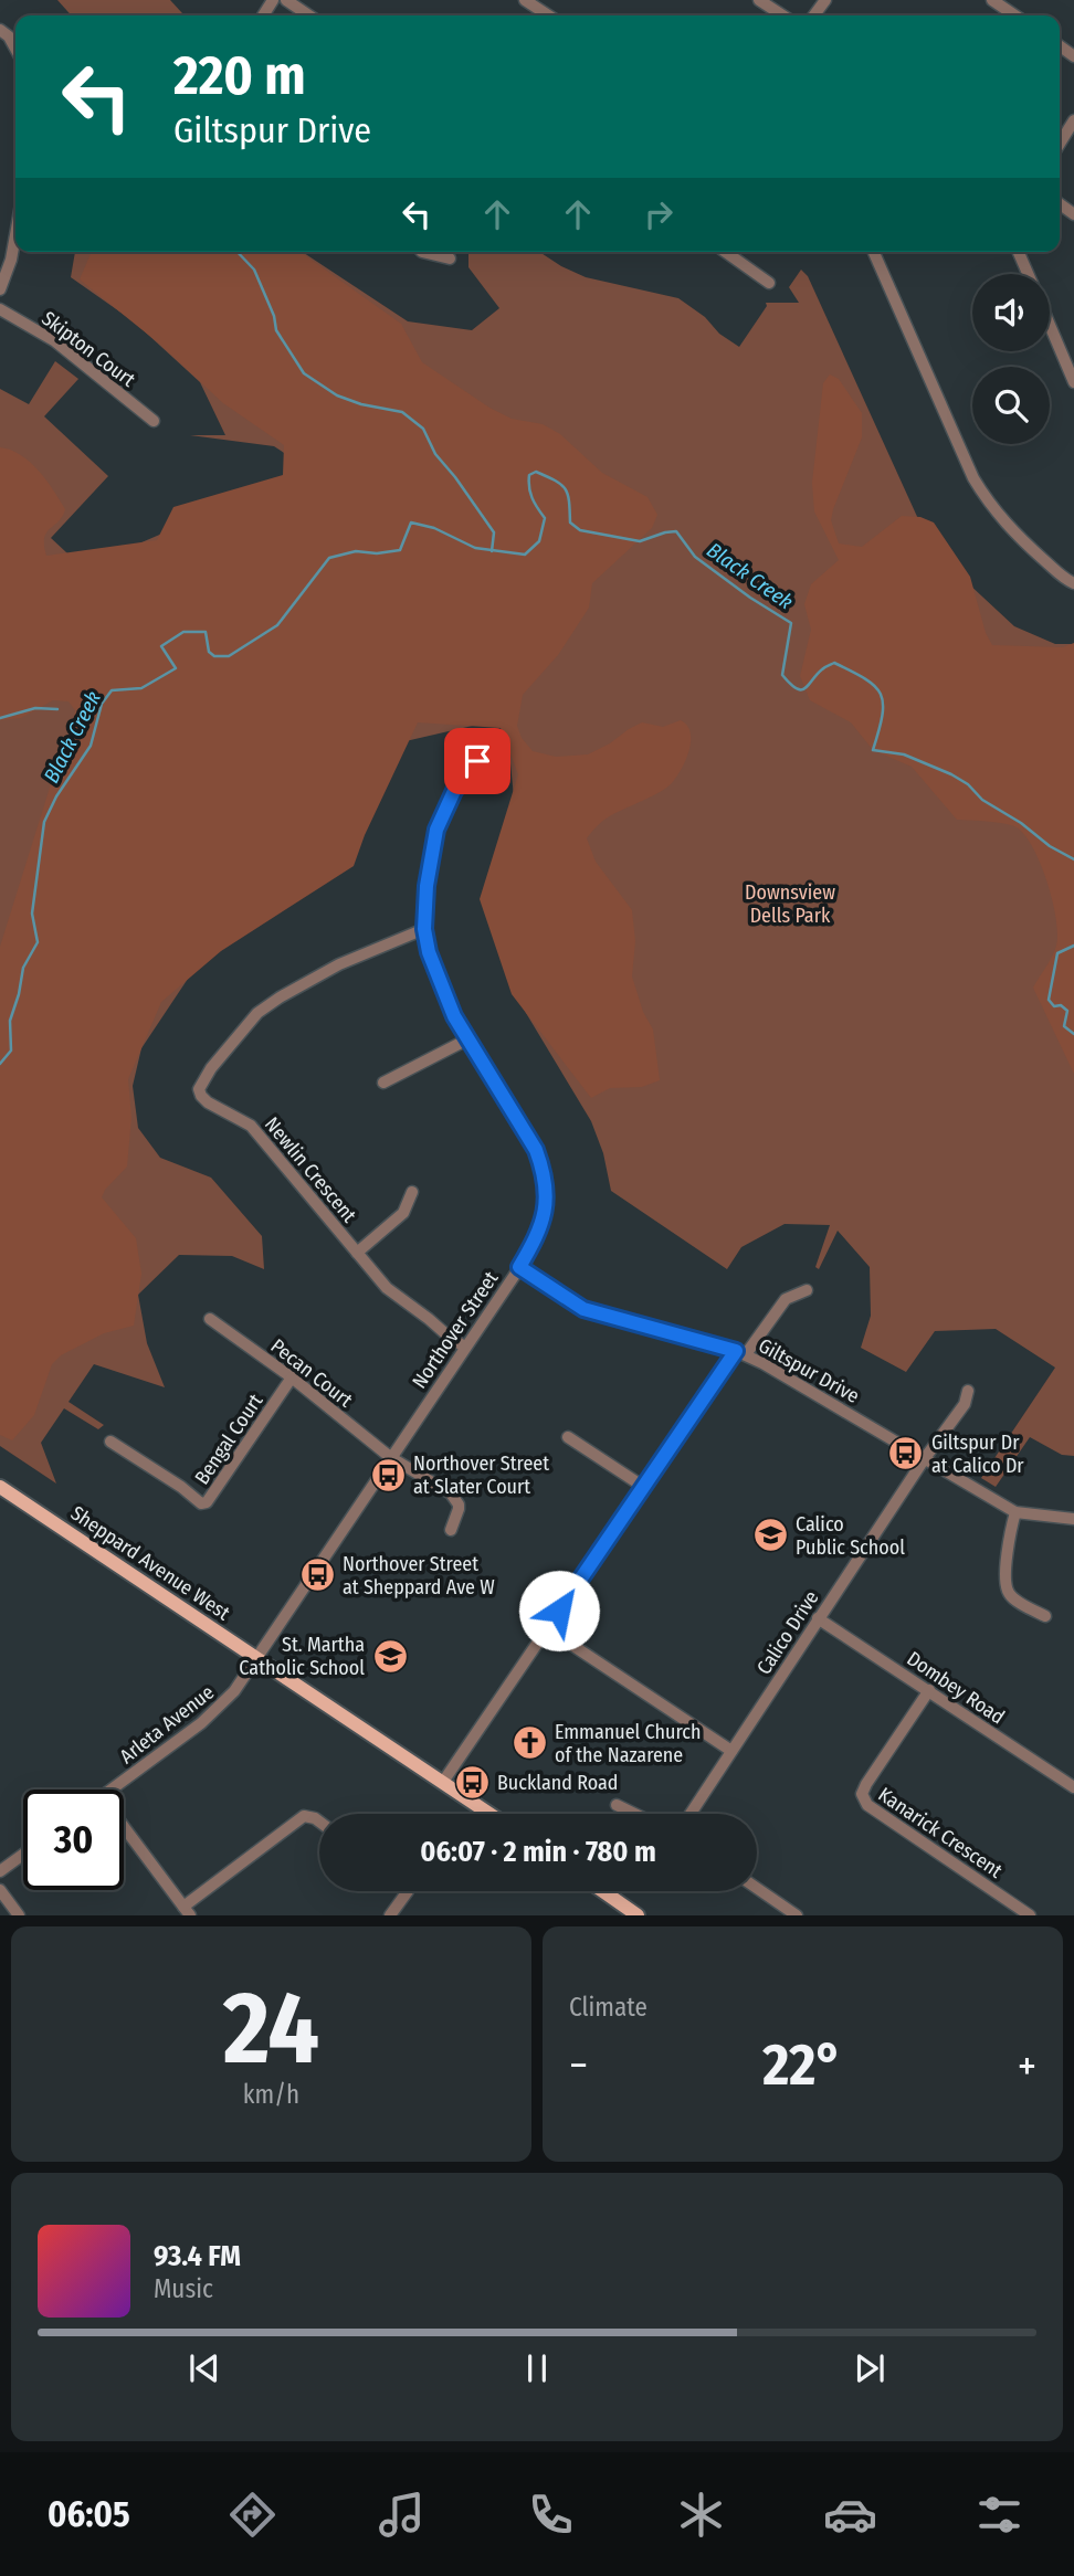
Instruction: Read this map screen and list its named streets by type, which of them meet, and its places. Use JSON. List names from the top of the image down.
{
  "streets": {
    "main road": ["Sheppard Avenue West"],
    "street": [
      "Skipton Court",
      "Newlin Crescent",
      "Northover Street",
      "Giltspur Drive",
      "Pecan Court",
      "Bengal Court",
      "Calico Drive",
      "Dombey Road",
      "Arleta Avenue",
      "Kanarick Crescent"
    ]
  },
  "crossings": [
    ["Newlin Crescent", "Northover Street"],
    ["Northover Street", "Giltspur Drive"],
    ["Northover Street", "Pecan Court"],
    ["Northover Street", "Sheppard Avenue West"],
    ["Northover Street", "Arleta Avenue"],
    ["Giltspur Drive", "Calico Drive"],
    ["Pecan Court", "Bengal Court"],
    ["Sheppard Avenue West", "Arleta Avenue"],
    ["Calico Drive", "Dombey Road"],
    ["Dombey Road", "Kanarick Crescent"]
  ],
  "water": ["Black Creek"],
  "parks": ["Downsview Dells Park"],
  "places": {
    "bus stop": [
      "Giltspur Dr at Calico Dr",
      "Northover Street at Slater Court",
      "Northover Street at Sheppard Ave W",
      "Buckland Road"
    ],
    "school or university": ["Calico Public School", "St. Martha Catholic School"],
    "church": ["Emmanuel Church of the Nazarene"]
  },
  "page": {
    "turn": ["220 m", "Giltspur Drive"],
    "limit": "30",
    "trip": "06:07 · 2 min · 780 m",
    "tile": [
      ["24", "km/h"],
      "Climate"
    ],
    "heat": ["−", "22°", "+"],
    "song": ["93.4 FM", "Music"],
    "tabs": "06:05"
  }
}
